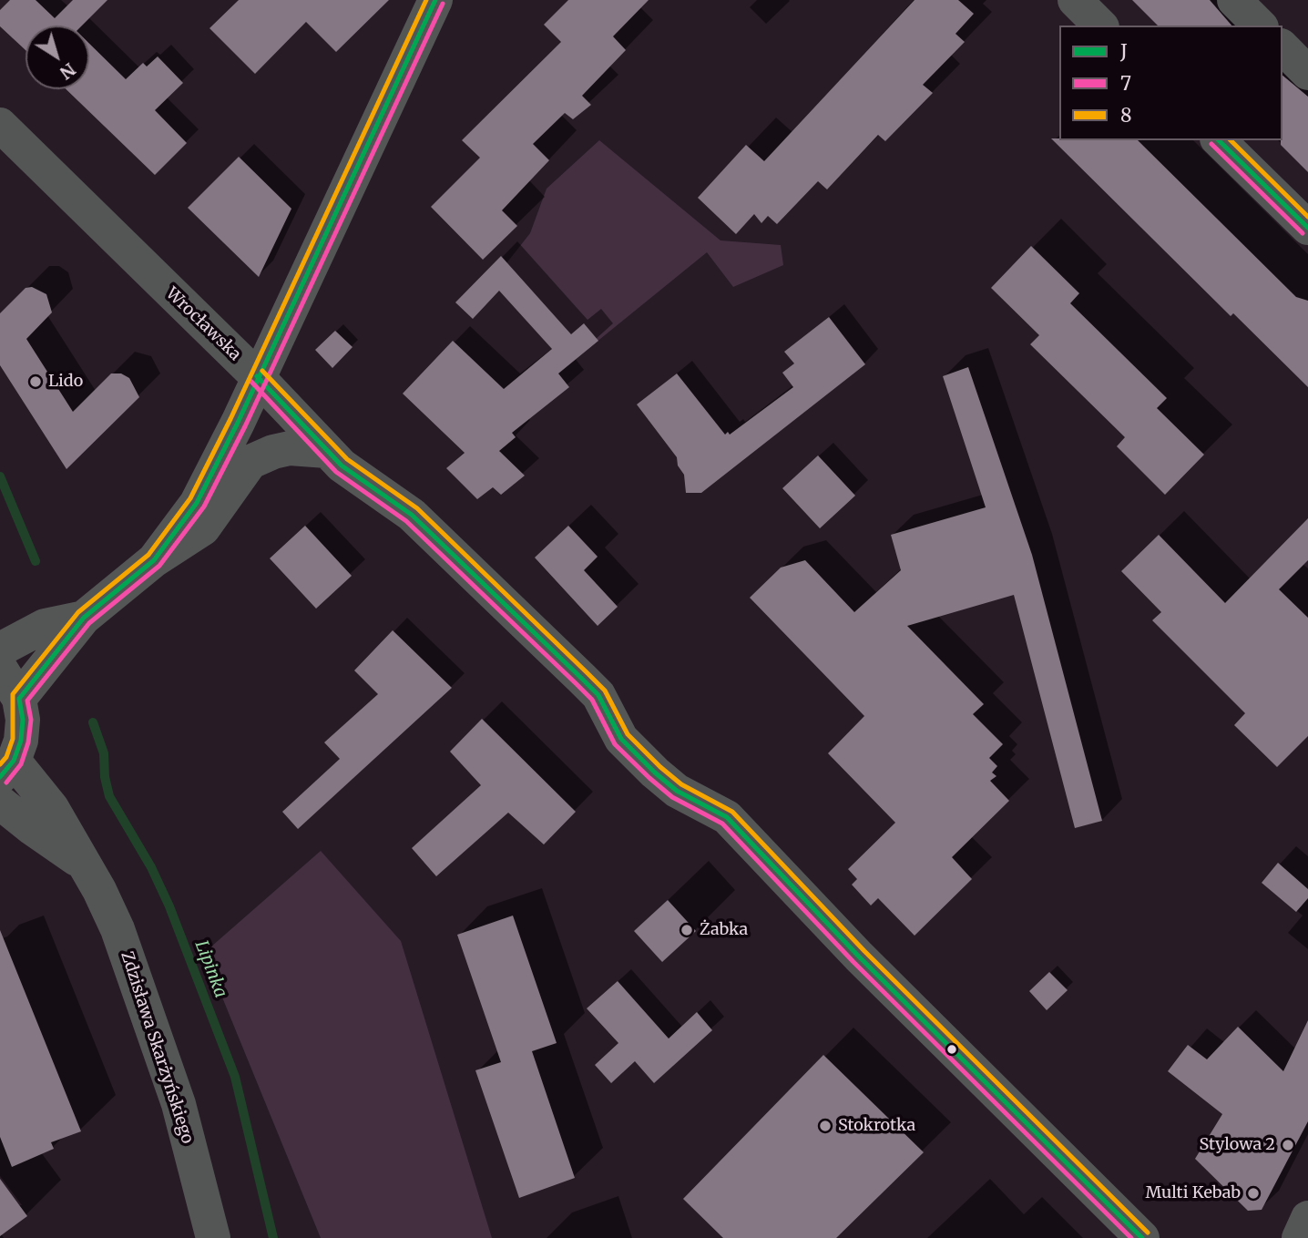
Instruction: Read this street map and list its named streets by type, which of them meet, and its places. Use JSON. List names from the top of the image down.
{
  "streets": {
    "street": ["Wrocławska", "Zdzisława Skarżyńskiego"]
  },
  "water": ["Lipinka"],
  "places": [
    "Lido",
    "Żabka",
    "Stokrotka",
    "Stylowa 2",
    "Multi Kebab"
  ],
  "lines": ["transit line J", "transit line 8", "transit line 7"],
  "legend": ["J", "7", "8"],
  "north": "bottom right"
}
